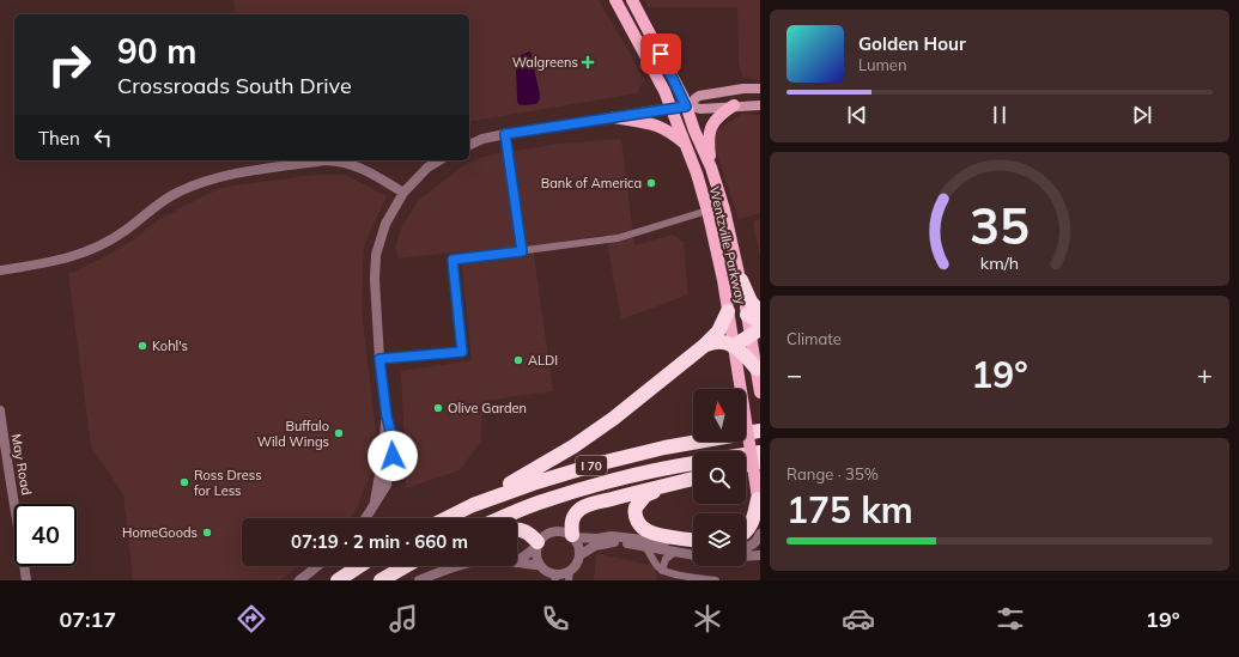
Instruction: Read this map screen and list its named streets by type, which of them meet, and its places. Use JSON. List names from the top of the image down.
{
  "streets": {
    "highway": ["I 70"],
    "main road": ["Wentzville Parkway"],
    "street": ["May Road"]
  },
  "places": {
    "health": ["Walgreens"],
    "other": [
      "Bank of America",
      "Kohl's",
      "ALDI",
      "Olive Garden",
      "Buffalo Wild Wings",
      "Ross Dress for Less",
      "HomeGoods"
    ]
  },
  "north": "top",
  "page": {
    "turn": ["90 m", "Crossroads South Drive"],
    "song": ["Golden Hour", "Lumen"],
    "then": "Then",
    "tile": [
      "Climate",
      ["Range · 35%", "175 km"]
    ],
    "heat": ["−", "19°", "+"],
    "limit": "40",
    "trip": "07:19 · 2 min · 660 m",
    "tabs": ["07:17", "19°"],
    "gauge": ["35", "km/h"]
  }
}
